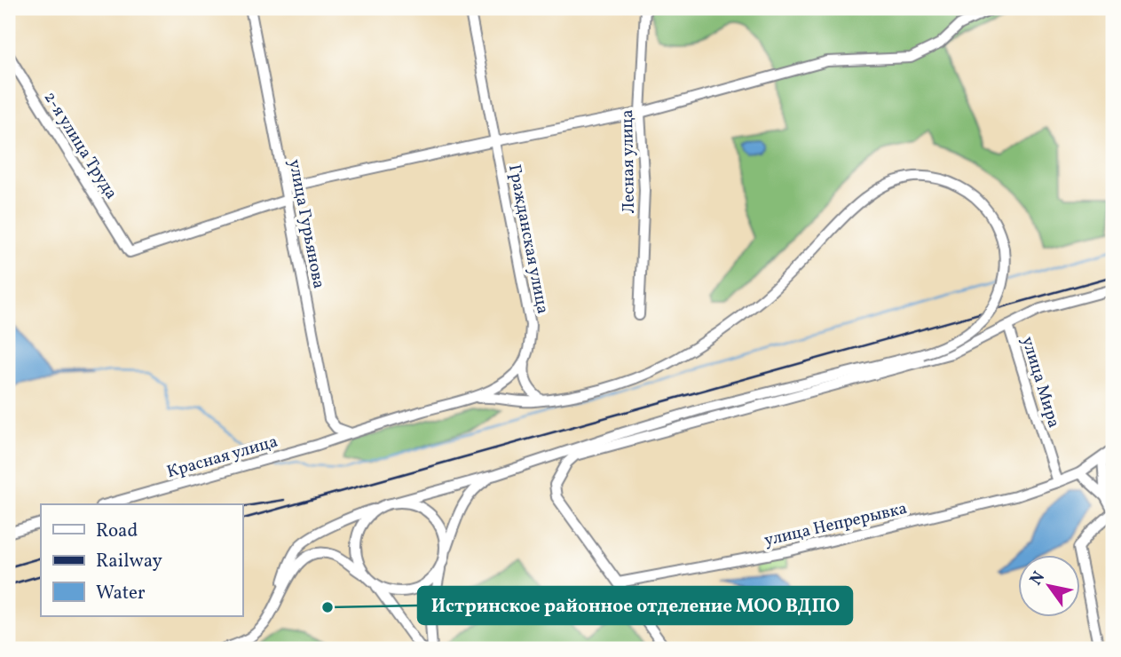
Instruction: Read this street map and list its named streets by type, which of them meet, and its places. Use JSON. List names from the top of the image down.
{
  "streets": {
    "street": [
      "2-я улица Труда",
      "Лесная улица",
      "улица Гурьянова",
      "Гражданская улица",
      "улица Мира",
      "Красная улица",
      "улица Непрерывка"
    ]
  },
  "crossings": [
    ["2-я улица Труда", "улица Гурьянова"],
    ["улица Гурьянова", "Гражданская улица"],
    ["улица Гурьянова", "Красная улица"],
    ["Гражданская улица", "Красная улица"],
    ["улица Мира", "улица Непрерывка"]
  ],
  "places": ["Истринское районное отделение МОО ВДПО"],
  "legend": ["Road", "Railway", "Water"],
  "north": "top left"
}
